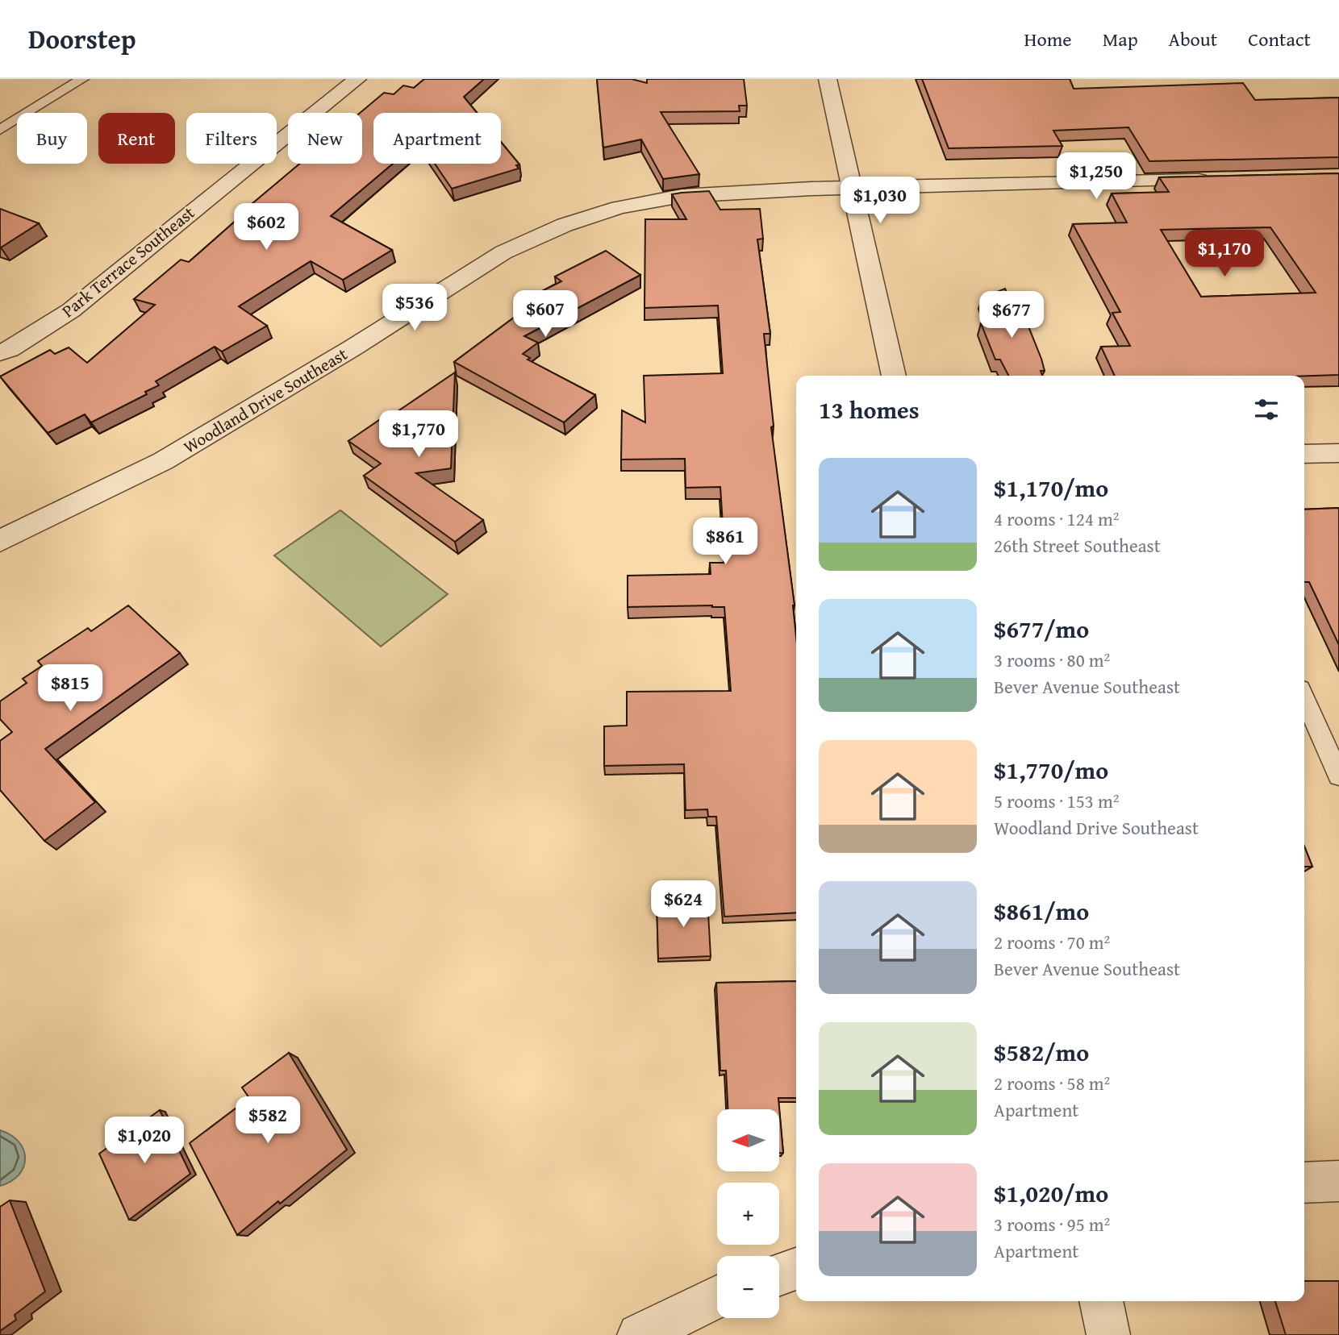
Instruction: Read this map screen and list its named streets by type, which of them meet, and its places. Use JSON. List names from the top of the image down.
{
  "streets": {
    "street": ["Park Terrace Southeast", "Woodland Drive Southeast"]
  },
  "north": "left",
  "page": {
    "header": "Doorstep",
    "nav": [
      "Home",
      "Map",
      "About",
      "Contact"
    ],
    "chip": [
      "Buy",
      "Rent",
      "Filters",
      "New",
      "Apartment"
    ],
    "price": [
      "$1,250",
      "$1,030",
      "$602",
      "$1,170",
      "$536",
      "$607",
      "$677",
      "$1,770",
      "$861",
      "$815",
      "$624",
      "$582",
      "$1,020"
    ],
    "heading": "13 homes",
    "list": [
      {
        "name": "$1,170/mo",
        "note": "4 rooms · 124 m² · 26th Street Southeast"
      },
      {
        "name": "$677/mo",
        "note": "3 rooms · 80 m² · Bever Avenue Southeast"
      },
      {
        "name": "$1,770/mo",
        "note": "5 rooms · 153 m² · Woodland Drive Southeast"
      },
      {
        "name": "$861/mo",
        "note": "2 rooms · 70 m² · Bever Avenue Southeast"
      },
      {
        "name": "$582/mo",
        "note": "2 rooms · 58 m² · Apartment"
      },
      {
        "name": "$1,020/mo",
        "note": "3 rooms · 95 m² · Apartment"
      }
    ],
    "map_buttons": ["+", "−"]
  }
}
